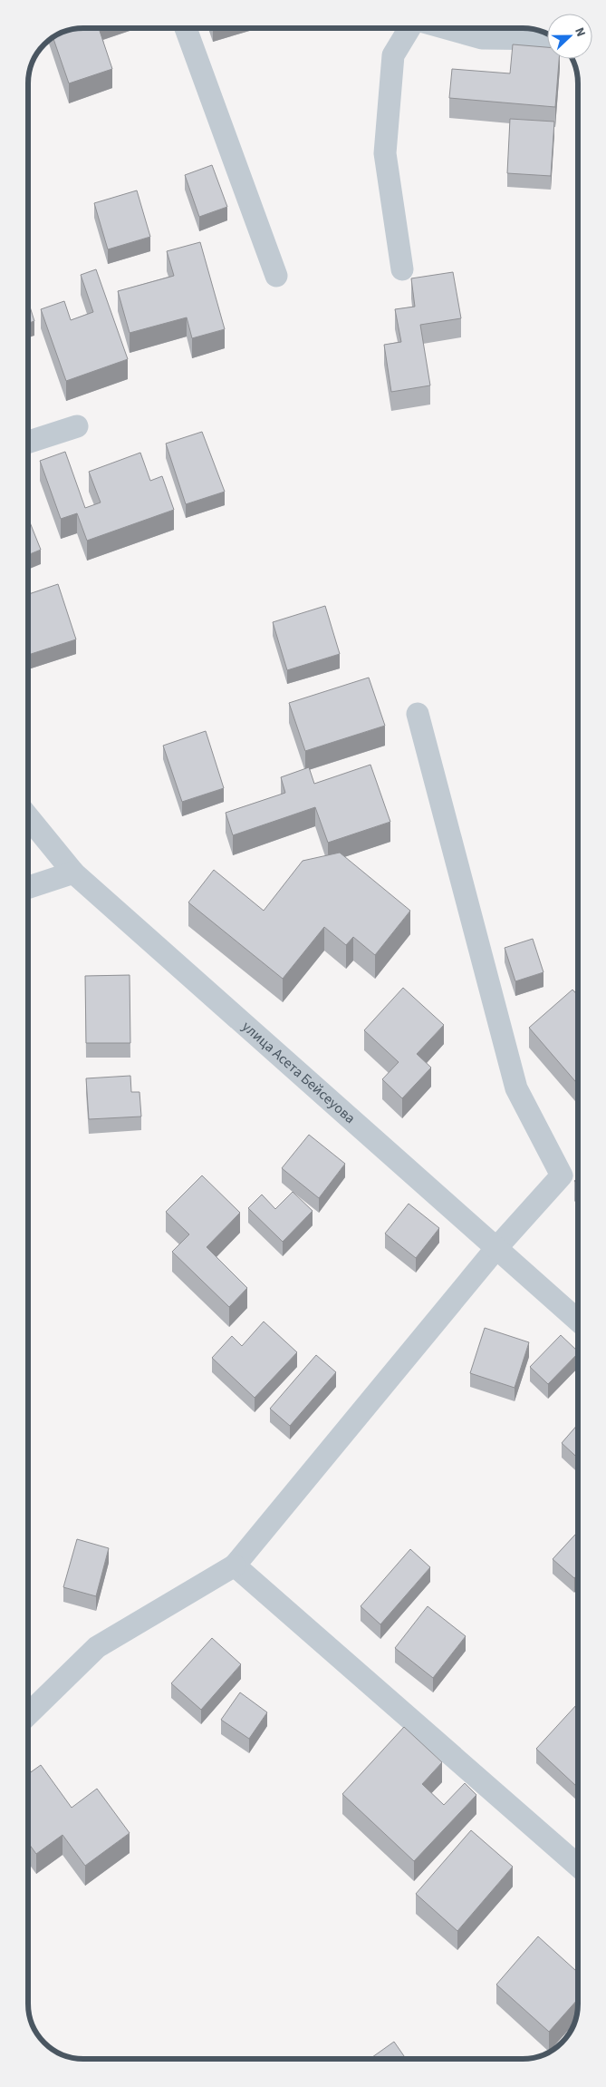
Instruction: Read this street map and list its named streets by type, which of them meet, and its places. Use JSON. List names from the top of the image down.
{
  "streets": {
    "street": ["улица Асета Бейсеуова"]
  },
  "north": "right"
}
